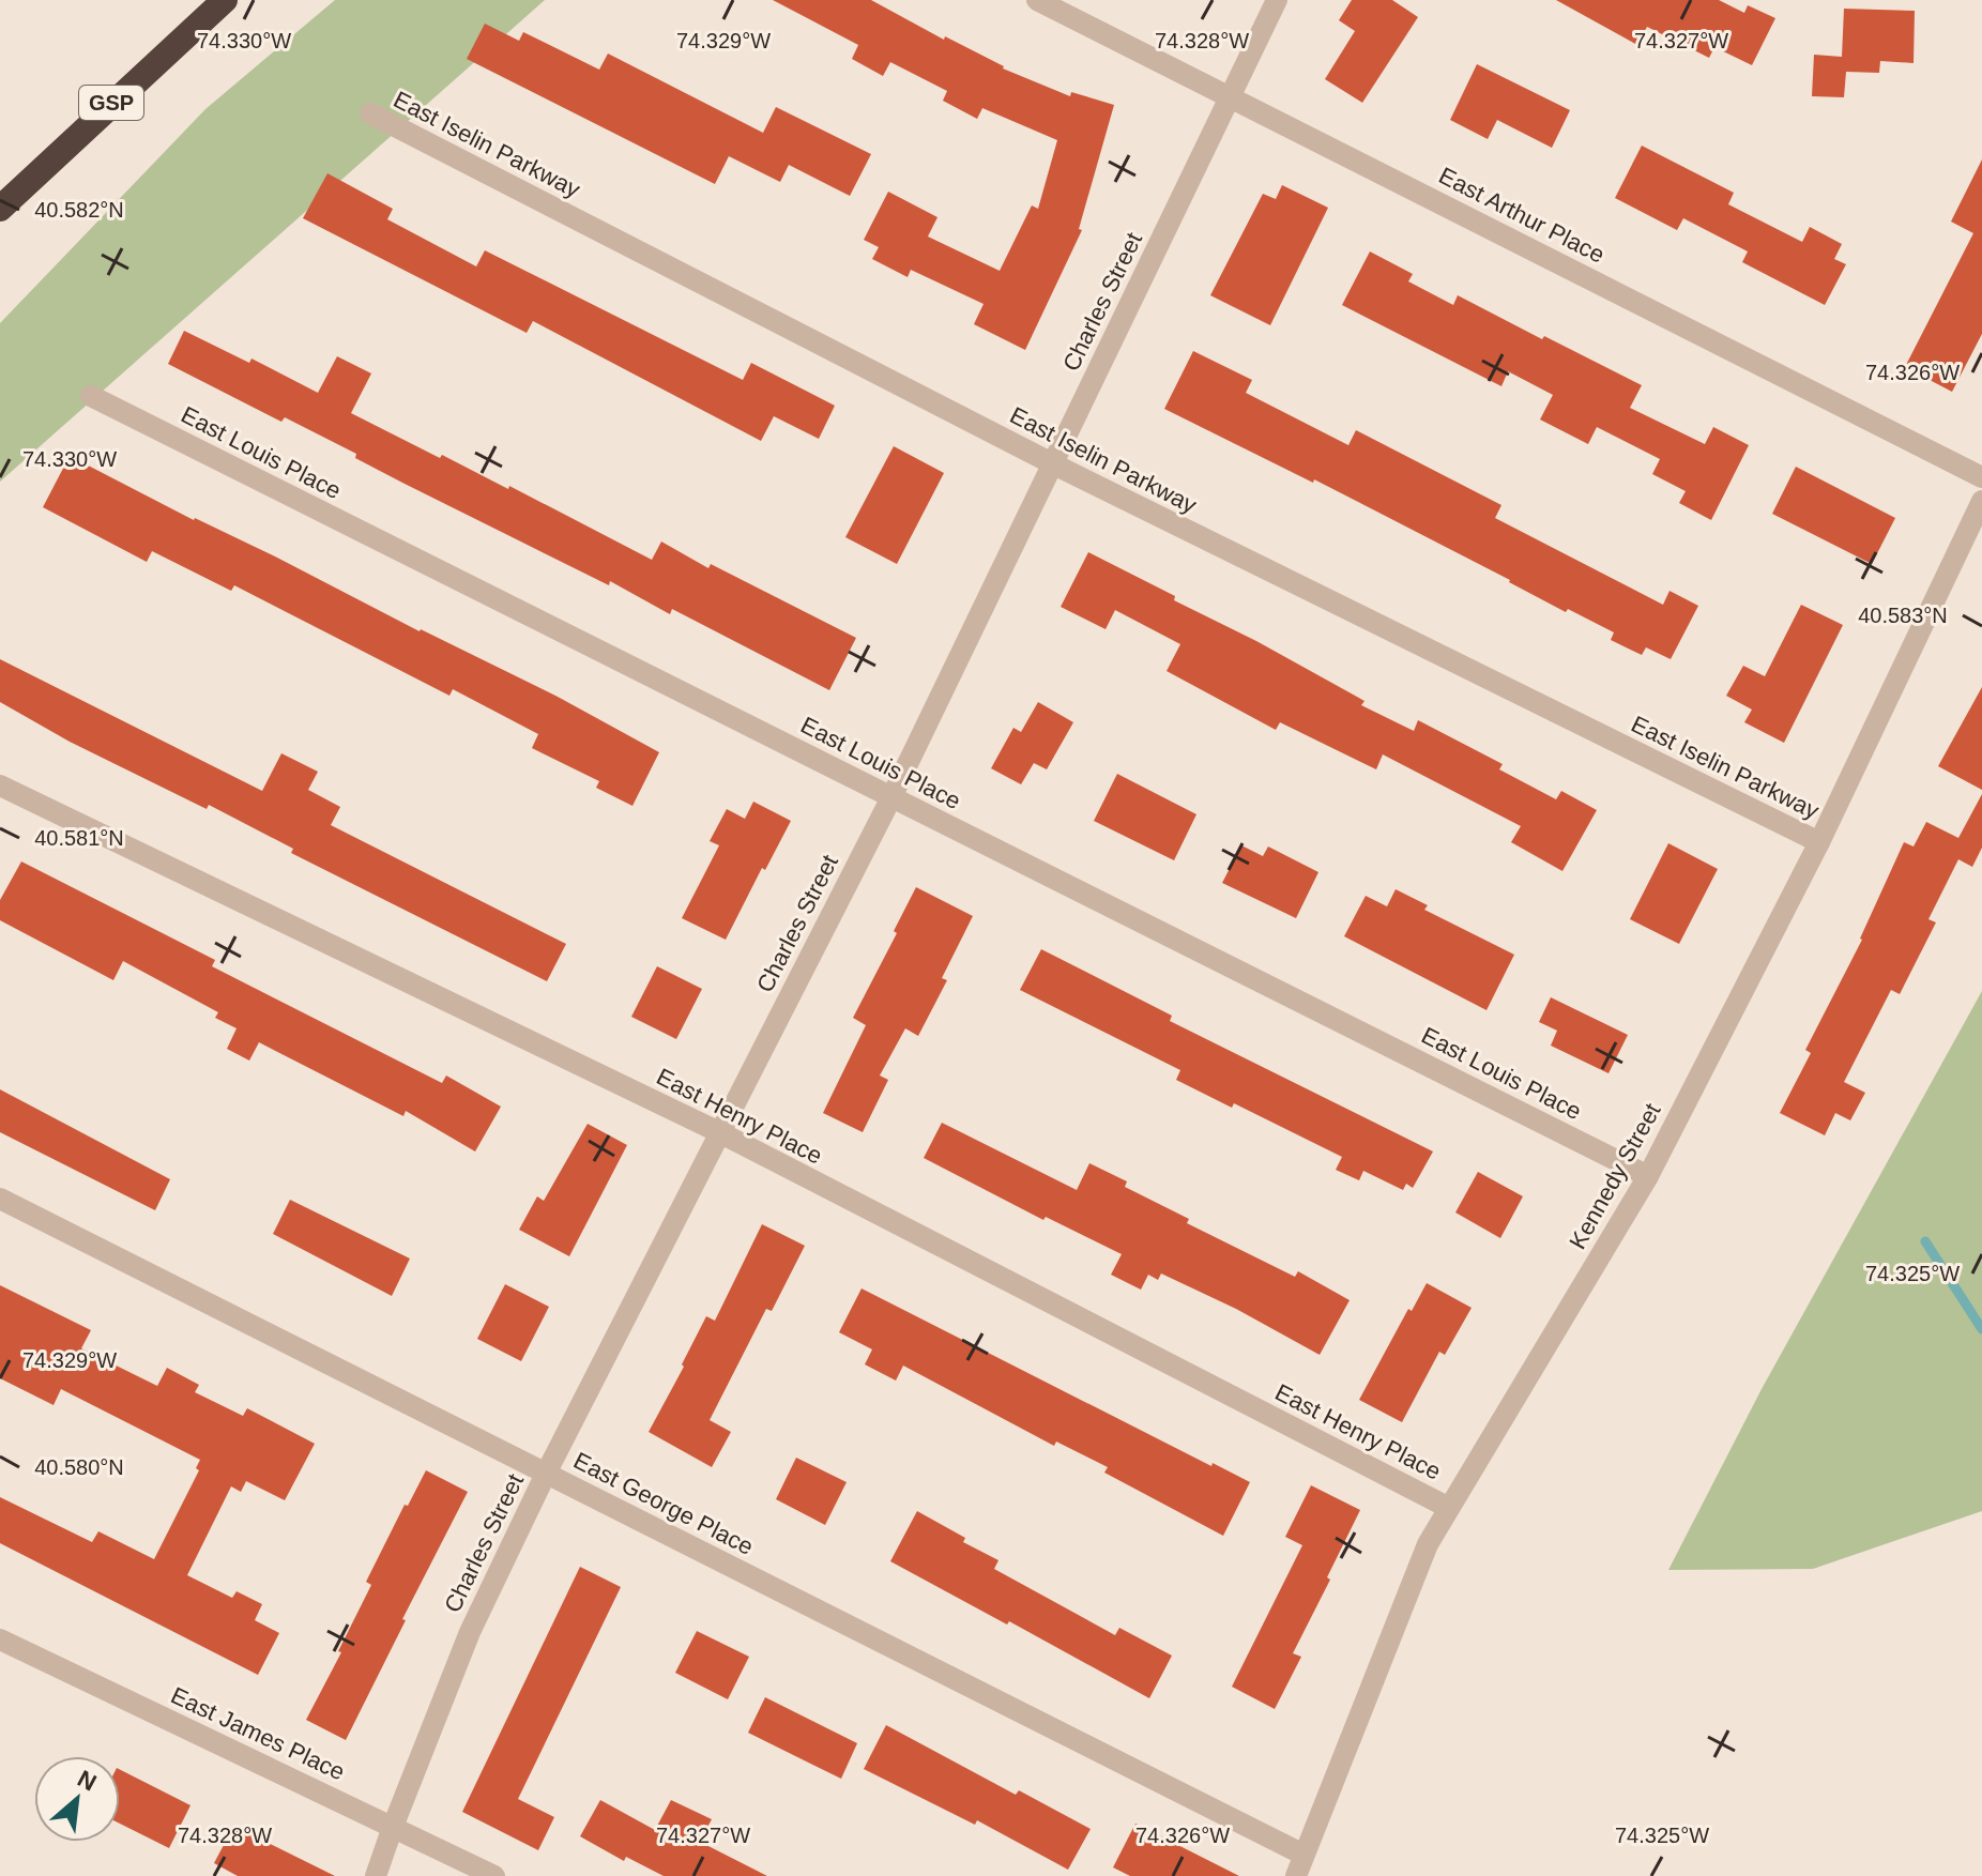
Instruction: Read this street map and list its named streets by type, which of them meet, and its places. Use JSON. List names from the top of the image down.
{
  "streets": {
    "highway": ["GSP"],
    "street": [
      "East Iselin Parkway",
      "East Arthur Place",
      "Charles Street",
      "East Louis Place",
      "East Henry Place",
      "Kennedy Street",
      "East George Place",
      "East James Place"
    ]
  },
  "crossings": [
    ["East Iselin Parkway", "Charles Street"],
    ["East Iselin Parkway", "Kennedy Street"],
    ["East Arthur Place", "Charles Street"],
    ["Charles Street", "East Louis Place"],
    ["Charles Street", "East Henry Place"],
    ["Charles Street", "East George Place"],
    ["Charles Street", "East James Place"],
    ["East Louis Place", "Kennedy Street"],
    ["East Henry Place", "Kennedy Street"],
    ["Kennedy Street", "East George Place"]
  ],
  "north": "top right",
  "coordinates": [
    "74.330°W",
    "74.329°W",
    "74.328°W",
    "74.327°W",
    "40.582°N",
    "74.326°W",
    "40.583°N",
    "40.581°N",
    "74.325°W",
    "40.580°N"
  ]
}
